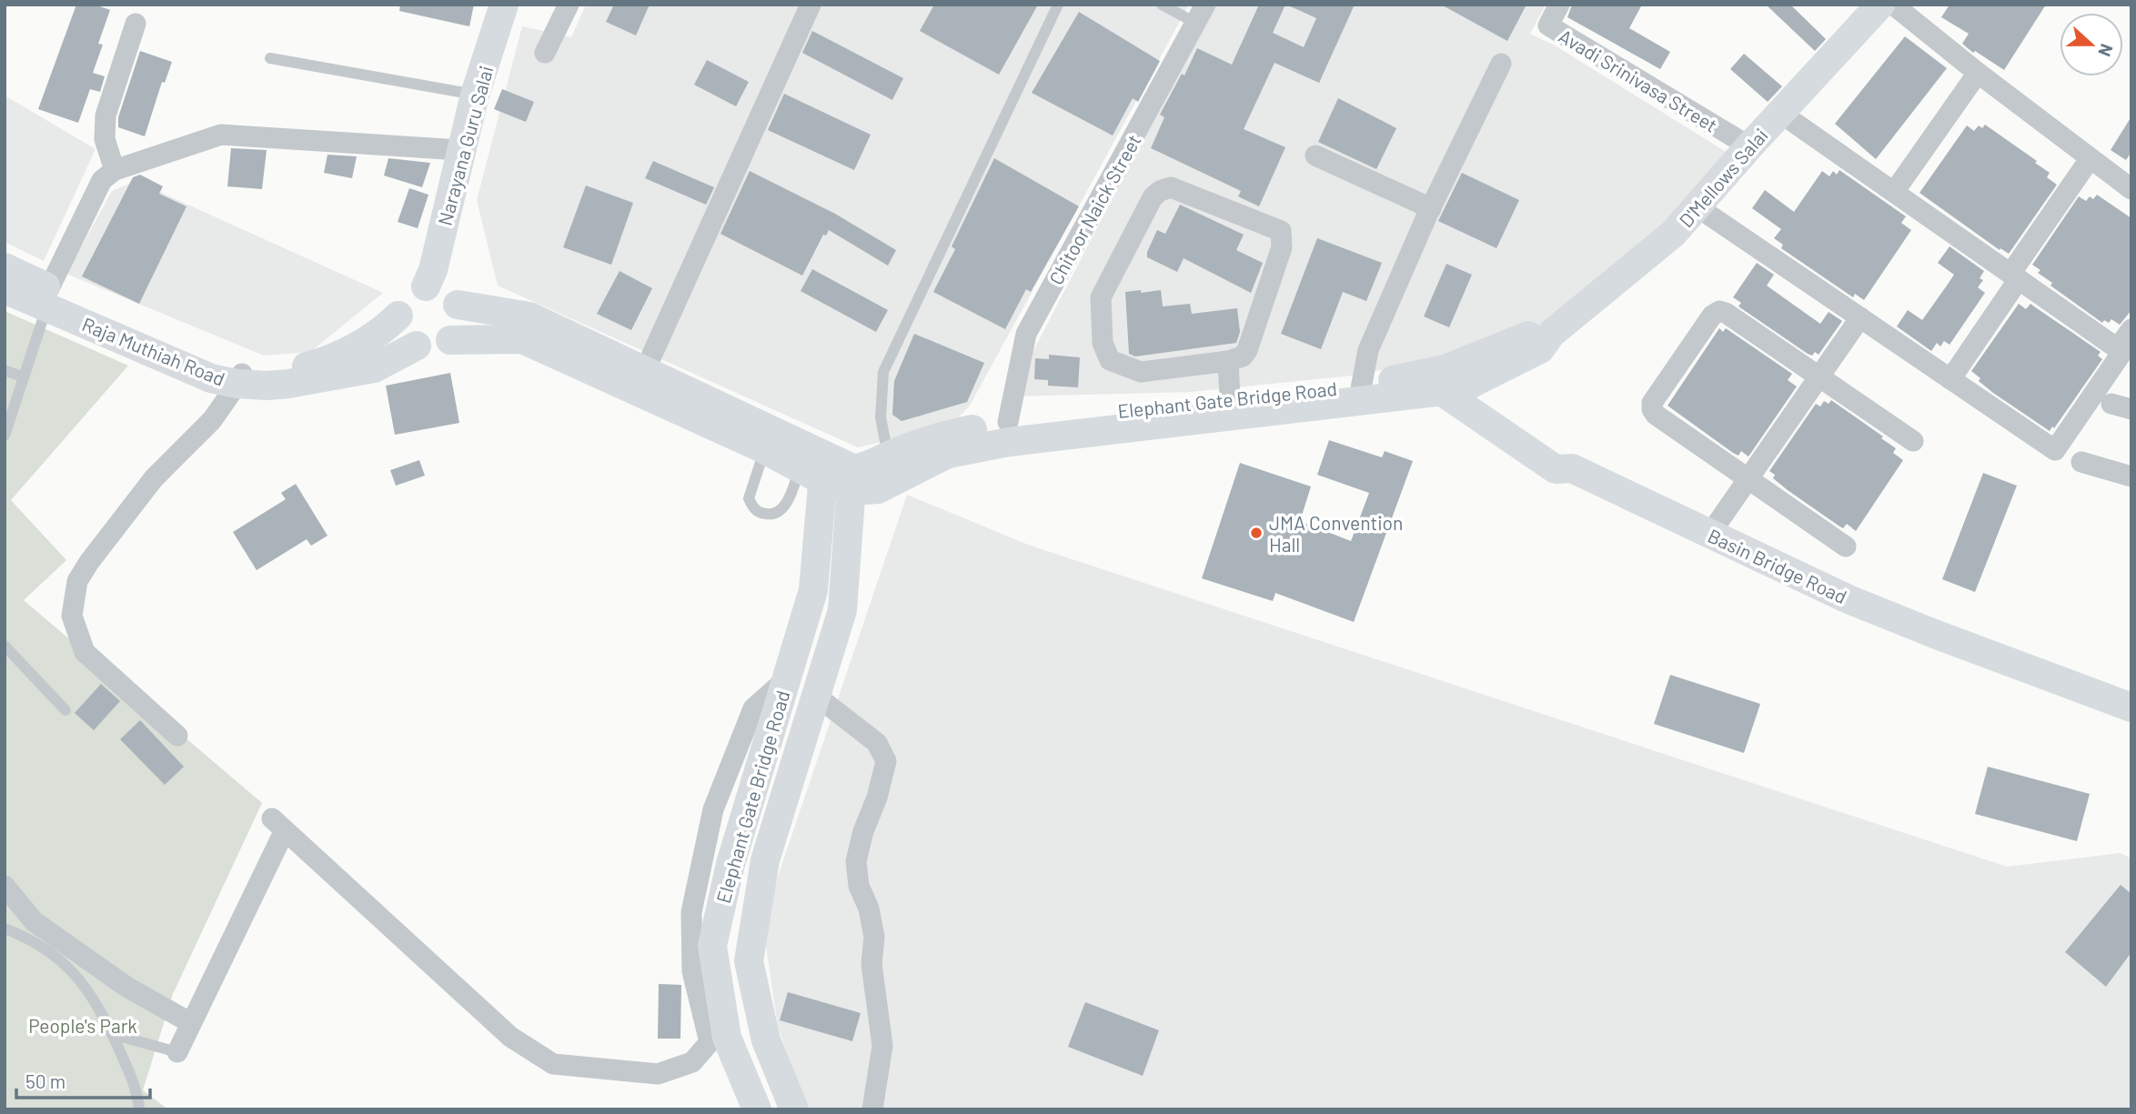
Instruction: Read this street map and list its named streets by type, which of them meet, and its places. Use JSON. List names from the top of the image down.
{
  "streets": {
    "main road": [
      "Narayana Guru Salai",
      "D'Mellows Salai",
      "Raja Muthiah Road",
      "Elephant Gate Bridge Road",
      "Basin Bridge Road"
    ],
    "street": ["Avadi Srinivasa Street", "Chitoor Naick Street"]
  },
  "crossings": [
    ["Avadi Srinivasa Street", "D'Mellows Salai"],
    ["Narayana Guru Salai", "Raja Muthiah Road"],
    ["D'Mellows Salai", "Basin Bridge Road"],
    ["Chitoor Naick Street", "Elephant Gate Bridge Road"]
  ],
  "parks": ["People's Park"],
  "places": ["JMA Convention Hall"],
  "scale_bar": "50 m",
  "north": "right"
}
